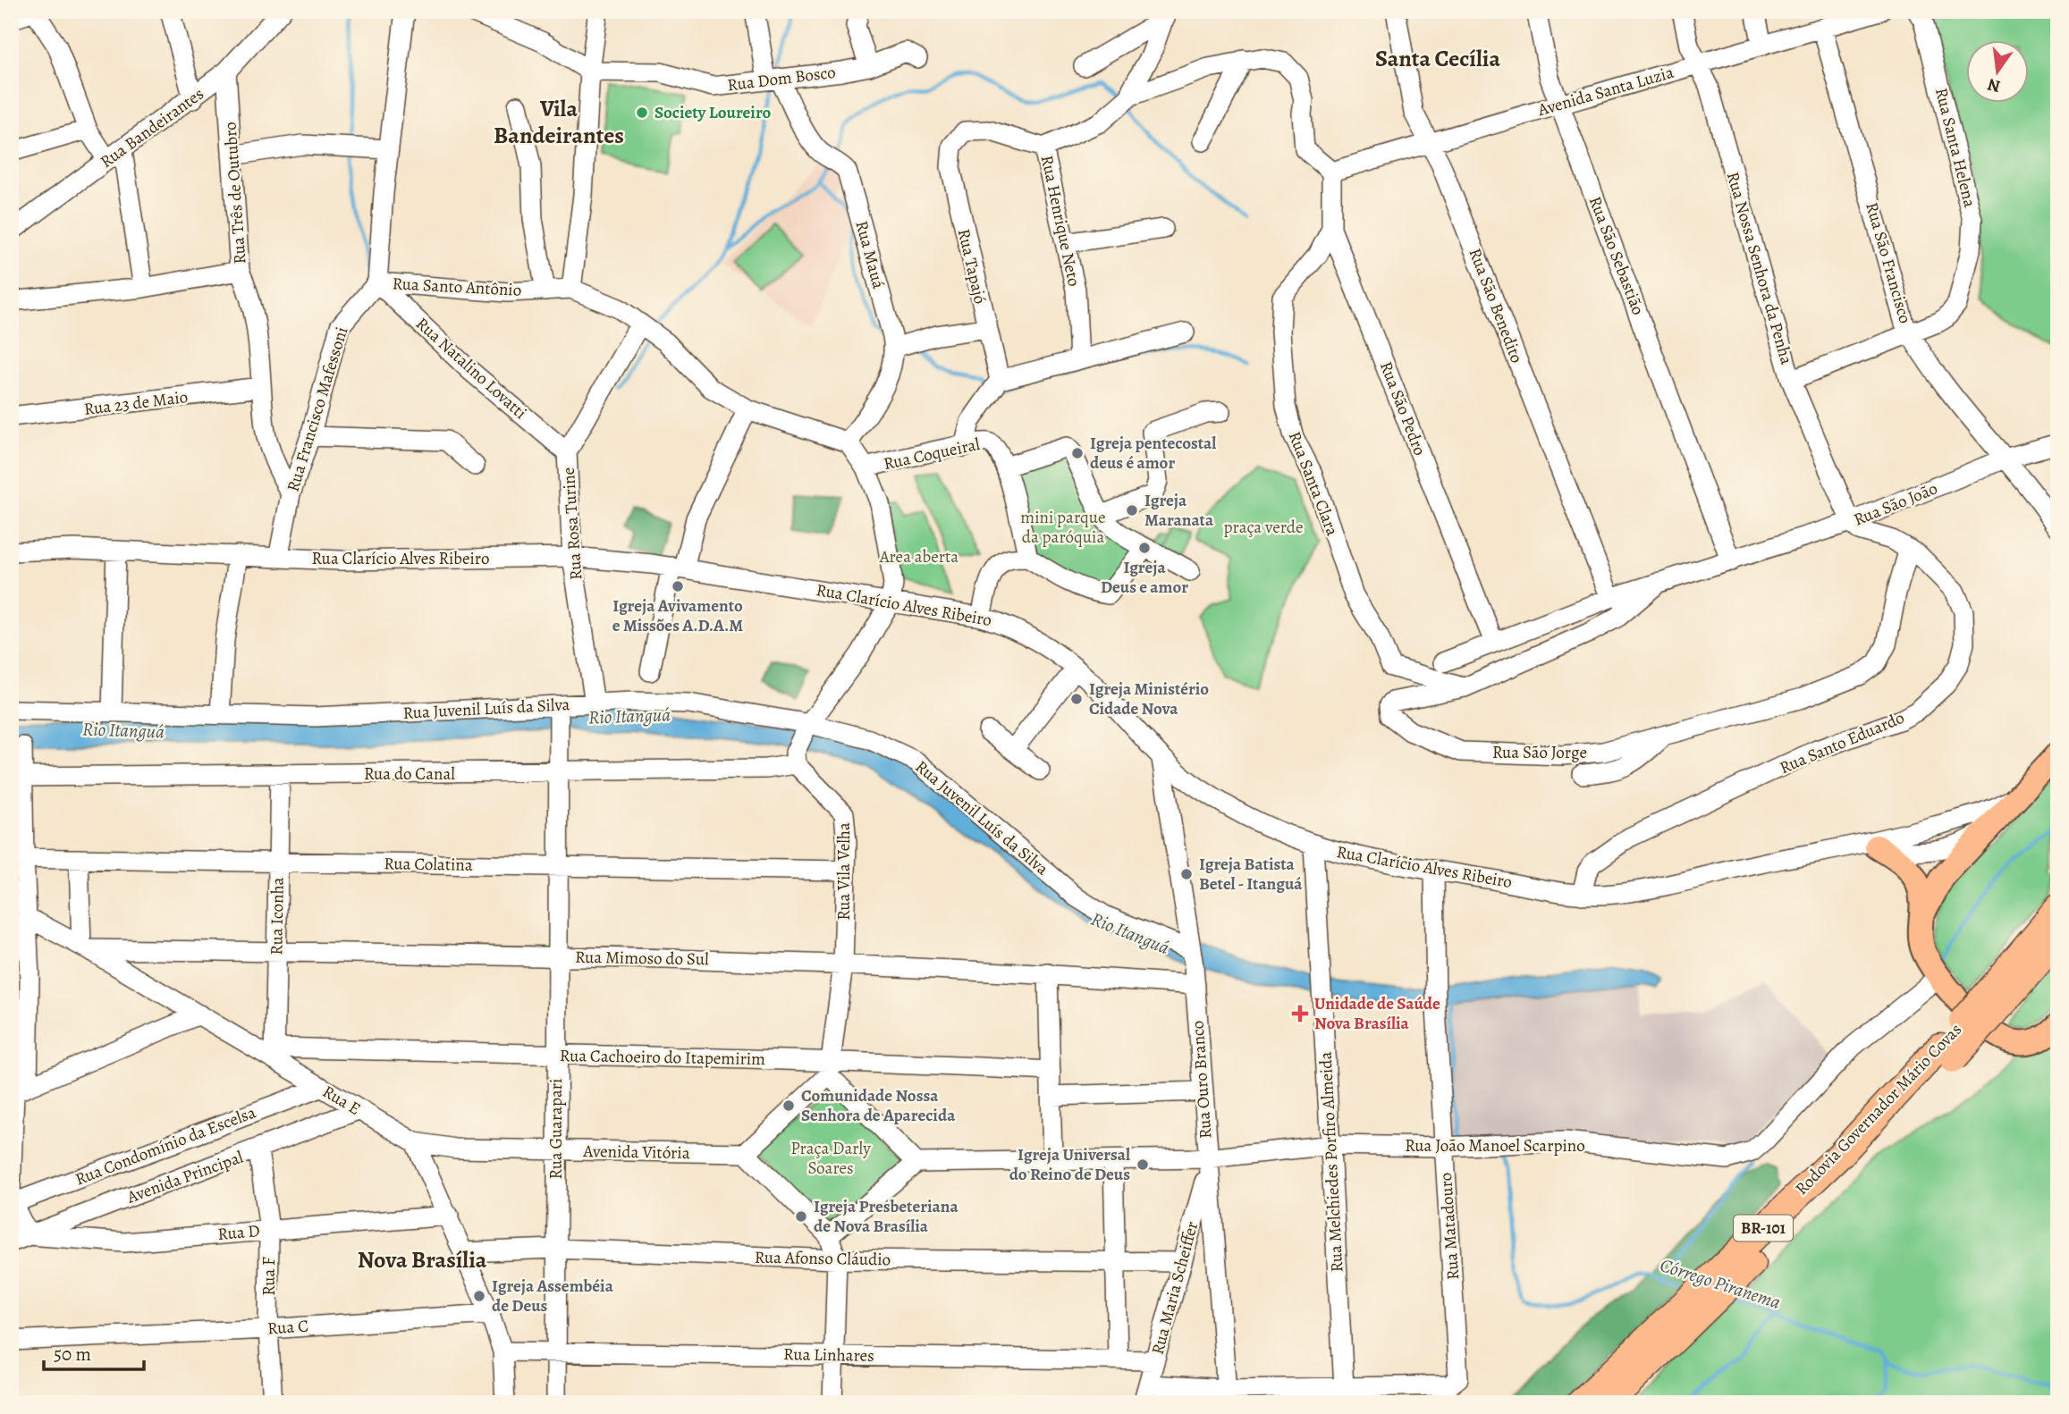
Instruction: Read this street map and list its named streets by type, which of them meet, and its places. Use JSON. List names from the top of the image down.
{
  "streets": {
    "highway": ["Rodovia Governador Mário Covas", "BR-101"],
    "main road": ["Rua Clarício Alves Ribeiro"],
    "street": [
      "Rua Dom Bosco",
      "Avenida Santa Luzia",
      "Rua Bandeirantes",
      "Rua Santa Helena",
      "Rua Três de Outubro",
      "Rua Henrique Neto",
      "Rua Mauá",
      "Rua São Sebastião",
      "Rua São Francisco",
      "Rua Tapajó",
      "Rua Nossa Senhora da Penha",
      "Rua Santo Antônio",
      "Rua São Benedito",
      "Rua Natalino Lovatti",
      "Rua 23 de Maio",
      "Rua São Pedro",
      "Rua Francisco Mafessoni",
      "Rua Coqueiral",
      "Rua Santa Clara",
      "Rua São João",
      "Rua Rosa Turine",
      "Rua Juvenil Luís da Silva",
      "Rua Santo Eduardo",
      "Rua São Jorge",
      "Rua do Canal",
      "Rua Colatina",
      "Rua Vila Velha",
      "Rua Iconha",
      "Rua Mimoso do Sul",
      "Rua Cachoeiro do Itapemirim",
      "Rua Ouro Branco",
      "Rua E",
      "Rua Guarapari",
      "Rua Condomínio da Escelsa",
      "Rua João Manoel Scarpino",
      "Avenida Vitória",
      "Rua Melchiedes Porfiro Almeida",
      "Avenida Principal",
      "Rua Matadouro",
      "Rua D",
      "Rua Afonso Cláudio",
      "Rua F",
      "Rua Maria Scheiffer",
      "Rua C",
      "Rua Linhares"
    ]
  },
  "crossings": [
    ["Rua Dom Bosco", "Rua Mauá"],
    ["Avenida Santa Luzia", "Rua São Sebastião"],
    ["Avenida Santa Luzia", "Rua São Francisco"],
    ["Avenida Santa Luzia", "Rua Nossa Senhora da Penha"],
    ["Avenida Santa Luzia", "Rua São Benedito"],
    ["Avenida Santa Luzia", "Rua São Pedro"],
    ["Rua Bandeirantes", "Rua Três de Outubro"],
    ["Rua Santa Helena", "Rua São Francisco"],
    ["Rua Santa Helena", "Rua Nossa Senhora da Penha"],
    ["Rua Três de Outubro", "Rua 23 de Maio"],
    ["Rua Três de Outubro", "Rua Francisco Mafessoni"],
    ["Rua Henrique Neto", "Rua Tapajó"],
    ["Rua Mauá", "Rua Santo Antônio"],
    ["Rua São Sebastião", "Rua São João"],
    ["Rua São Francisco", "Rua São João"],
    ["Rua Nossa Senhora da Penha", "Rua São João"],
    ["Rua Nossa Senhora da Penha", "Rua Santo Eduardo"],
    ["Rua Santo Antônio", "Rua Natalino Lovatti"],
    ["Rua Santo Antônio", "Rua Francisco Mafessoni"],
    ["Rua Santo Antônio", "Rua Rosa Turine"],
    ["Rua São Benedito", "Rua São João"],
    ["Rua Natalino Lovatti", "Rua Francisco Mafessoni"],
    ["Rua Natalino Lovatti", "Rua Rosa Turine"],
    ["Rua São Pedro", "Rua Santa Clara"],
    ["Rua São Pedro", "Rua São João"],
    ["Rua Francisco Mafessoni", "Rua Clarício Alves Ribeiro"],
    ["Rua Santa Clara", "Rua São Jorge"],
    ["Rua São João", "Rua Santo Eduardo"],
    ["Rua São João", "Rua São Jorge"],
    ["Rua Rosa Turine", "Rua Clarício Alves Ribeiro"],
    ["Rua Rosa Turine", "Rua Juvenil Luís da Silva"],
    ["Rua Clarício Alves Ribeiro", "Rua Santo Eduardo"],
    ["Rua Clarício Alves Ribeiro", "Rua Ouro Branco"],
    ["Rua Clarício Alves Ribeiro", "Rua Melchiedes Porfiro Almeida"],
    ["Rua Clarício Alves Ribeiro", "Rua Matadouro"],
    ["Rua Juvenil Luís da Silva", "Rua Ouro Branco"],
    ["Rua Juvenil Luís da Silva", "Rua Guarapari"],
    ["Rua Santo Eduardo", "Rua São Jorge"],
    ["Rua do Canal", "Rua Vila Velha"],
    ["Rua do Canal", "Rua Iconha"],
    ["Rua do Canal", "Rua Guarapari"],
    ["Rua Colatina", "Rua Vila Velha"],
    ["Rua Colatina", "Rua Iconha"],
    ["Rua Colatina", "Rua Guarapari"],
    ["Rua Vila Velha", "Rua Mimoso do Sul"],
    ["Rua Vila Velha", "Rua Cachoeiro do Itapemirim"],
    ["Rua Iconha", "Rua Mimoso do Sul"],
    ["Rua Iconha", "Rua Cachoeiro do Itapemirim"],
    ["Rua Iconha", "Rua E"],
    ["Rua Mimoso do Sul", "Rua Ouro Branco"],
    ["Rua Mimoso do Sul", "Rua E"],
    ["Rua Mimoso do Sul", "Rua Guarapari"],
    ["Rua Cachoeiro do Itapemirim", "Rua E"],
    ["Rua Cachoeiro do Itapemirim", "Rua Guarapari"],
    ["Rua Ouro Branco", "Rua João Manoel Scarpino"],
    ["Rua Ouro Branco", "Rua Maria Scheiffer"],
    ["Rua E", "Rua Condomínio da Escelsa"],
    ["Rua E", "Avenida Vitória"],
    ["Rua E", "Avenida Principal"],
    ["Rua Guarapari", "Avenida Vitória"],
    ["Rua Guarapari", "Rua Afonso Cláudio"],
    ["Rua Guarapari", "Rua Linhares"],
    ["Rua João Manoel Scarpino", "Rua Melchiedes Porfiro Almeida"],
    ["Rua João Manoel Scarpino", "Rua Matadouro"],
    ["Rua João Manoel Scarpino", "Rua Maria Scheiffer"],
    ["Rua Melchiedes Porfiro Almeida", "Rua Matadouro"],
    ["Avenida Principal", "Rua D"],
    ["Avenida Principal", "Rua F"],
    ["Rua D", "Rua F"],
    ["Rua Afonso Cláudio", "Rua Maria Scheiffer"],
    ["Rua F", "Rua C"],
    ["Rua Maria Scheiffer", "Rua Linhares"]
  ],
  "districts": ["Santa Cecília", "Vila Bandeirantes", "Nova Brasília"],
  "water": ["Rio Itanguá", "Córrego Piranema"],
  "parks": [
    "mini parque da paróquia",
    "praça verde",
    "Area aberta",
    "Praça Darly Soares"
  ],
  "places": {
    "other": [
      "Society Loureiro",
      "Igreja pentecostal deus é amor",
      "Igreja Maranata",
      "Igreja Deus e amor",
      "Igreja Avivamento e Missões A.D.A.M",
      "Igreja Ministério Cidade Nova",
      "Igreja Batista Betel - Itanguá",
      "Comunidade Nossa Senhora de Aparecida",
      "Igreja Universal do Reino de Deus",
      "Igreja Presbeteriana de Nova Brasília",
      "Igreja Assembéia de Deus"
    ],
    "health": ["Unidade de Saúde Nova Brasília"]
  },
  "scale_bar": "50 m",
  "north": "bottom"
}
